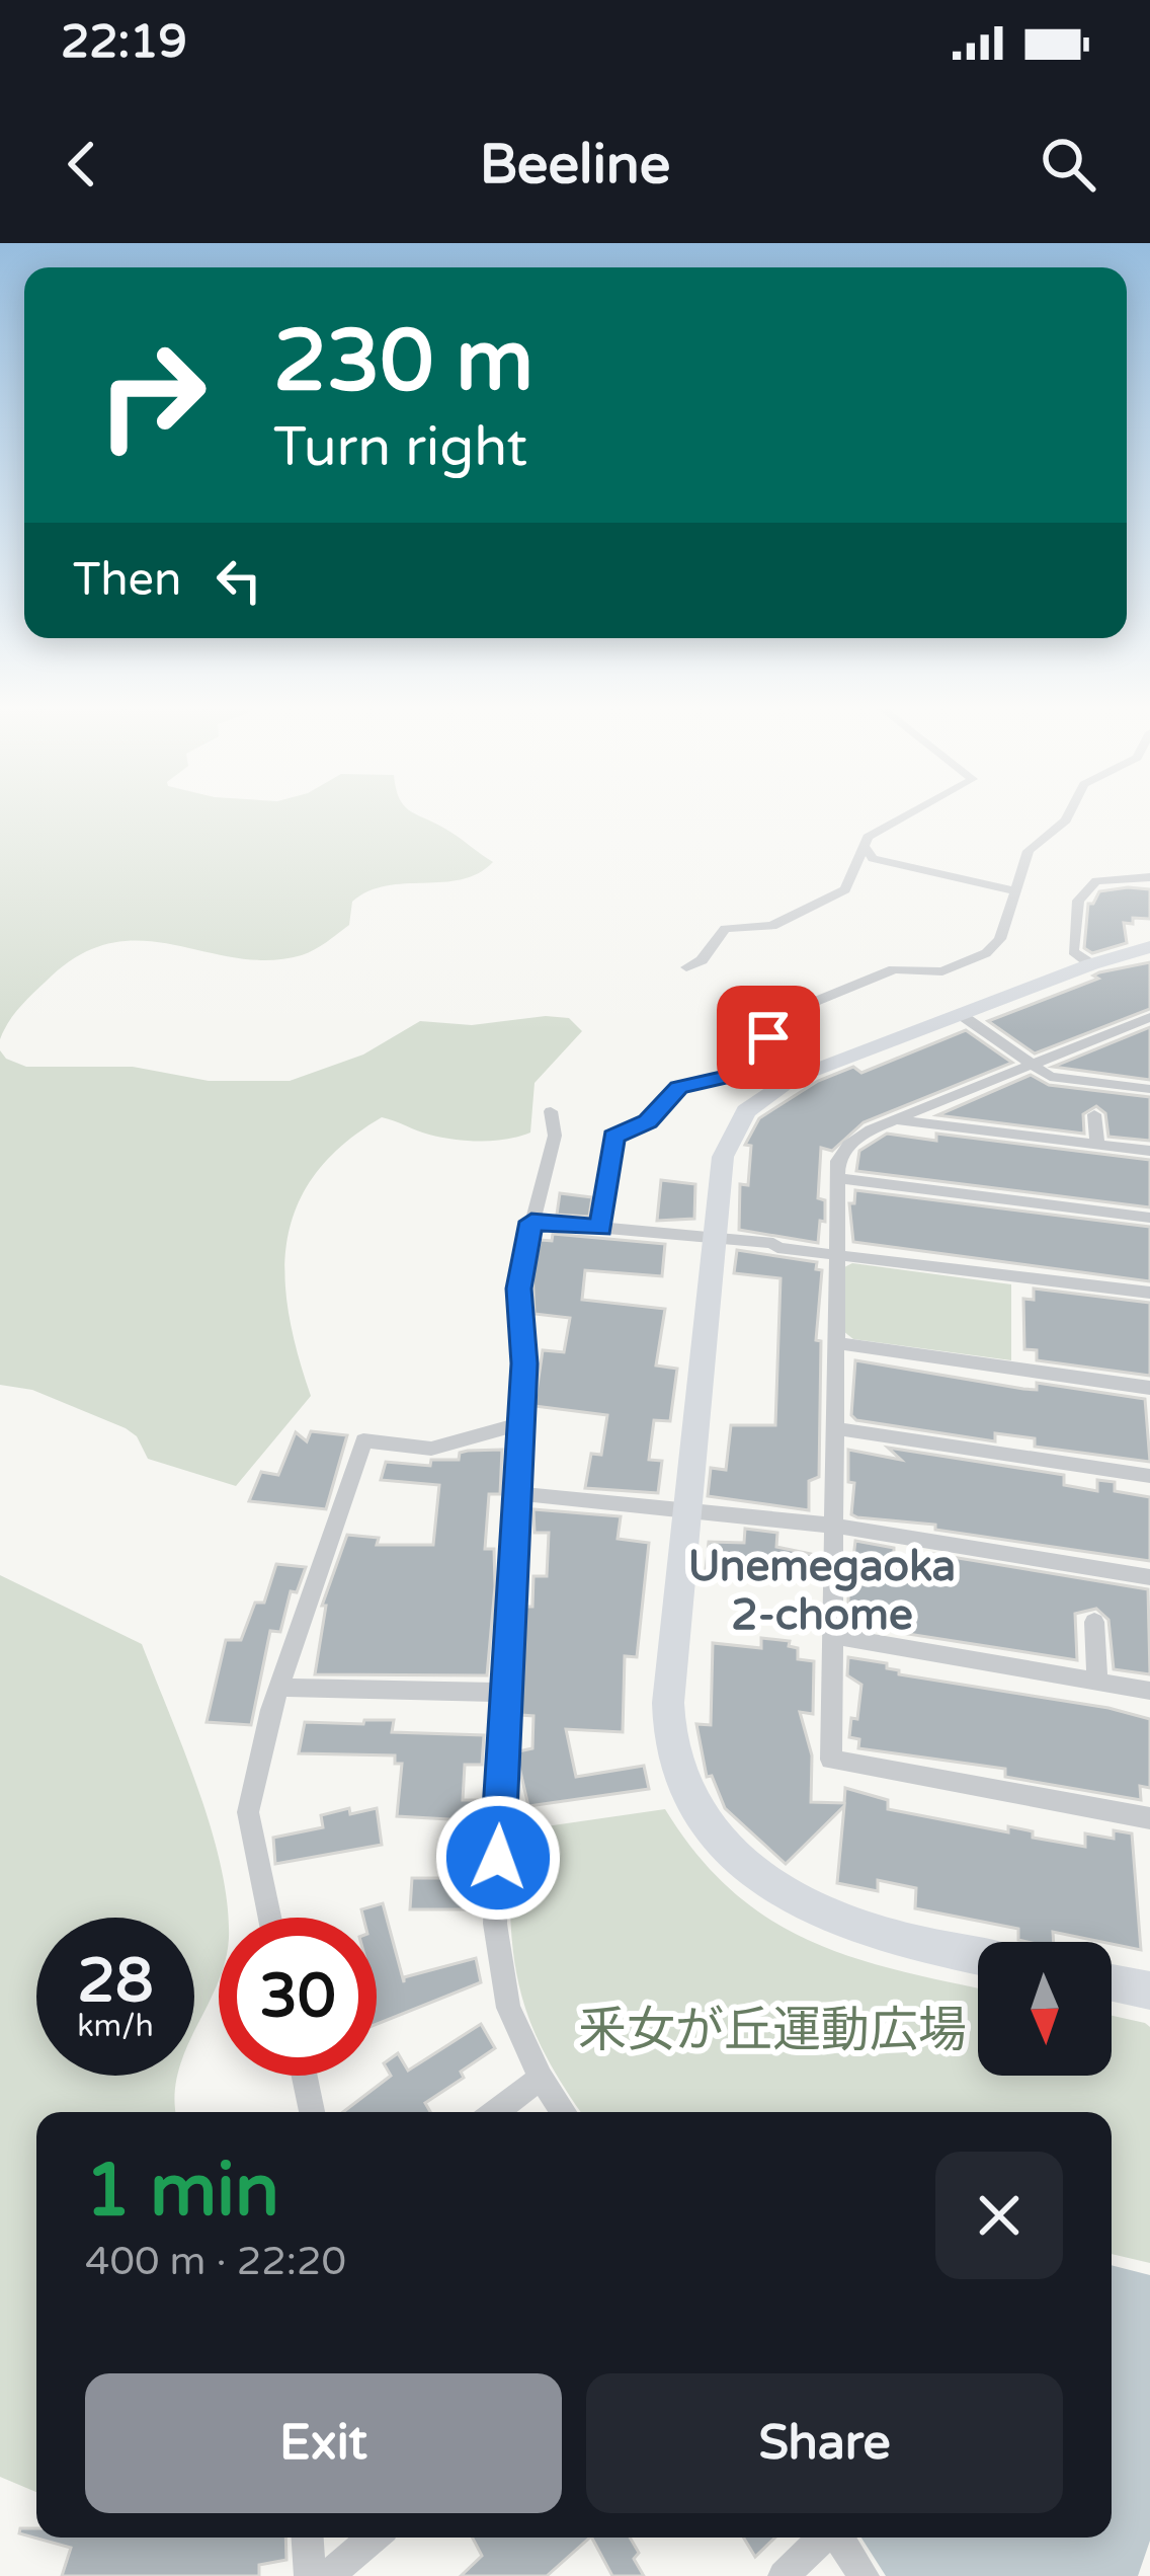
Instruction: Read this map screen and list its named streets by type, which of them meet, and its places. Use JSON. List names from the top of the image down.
{
  "districts": ["Unemegaoka 2-chome"],
  "parks": ["釆女が丘運動広場"],
  "north": "bottom",
  "page": {
    "status": "22:19",
    "header": "Beeline",
    "turn": ["230 m", "Turn right"],
    "then": "Then",
    "speed": "28 km/h",
    "limit": "30",
    "heading": ["1 min", "400 m · 22:20"],
    "buttons": ["Exit", "Share"]
  }
}
